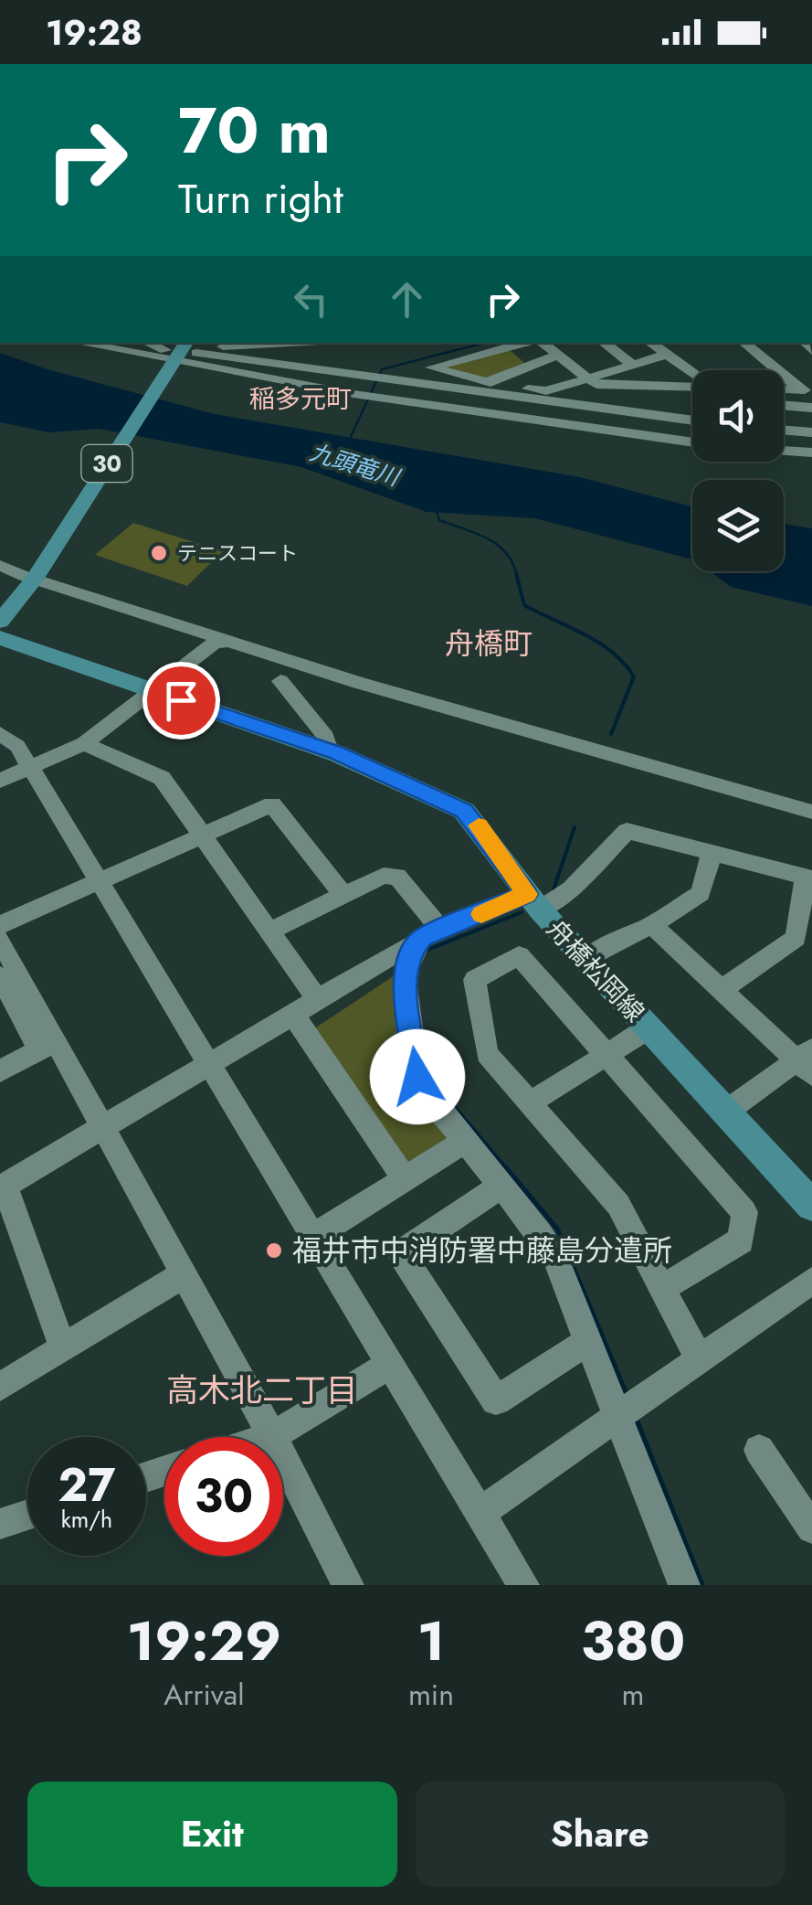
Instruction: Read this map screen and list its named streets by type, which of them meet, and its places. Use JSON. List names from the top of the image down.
{
  "streets": {
    "main road": ["30", "舟橋松岡線"]
  },
  "districts": ["稲多元町", "舟橋町", "高木北二丁目"],
  "water": ["九頭竜川"],
  "places": ["テニスコート", "福井市中消防署中藤島分遣所"],
  "page": {
    "status": "19:28",
    "turn": ["70 m", "Turn right"],
    "speed": "27 km/h",
    "limit": "30",
    "eta": [
      "19:29",
      "Arrival",
      "1",
      "min",
      "380",
      "m"
    ],
    "buttons": ["Exit", "Share"]
  }
}
